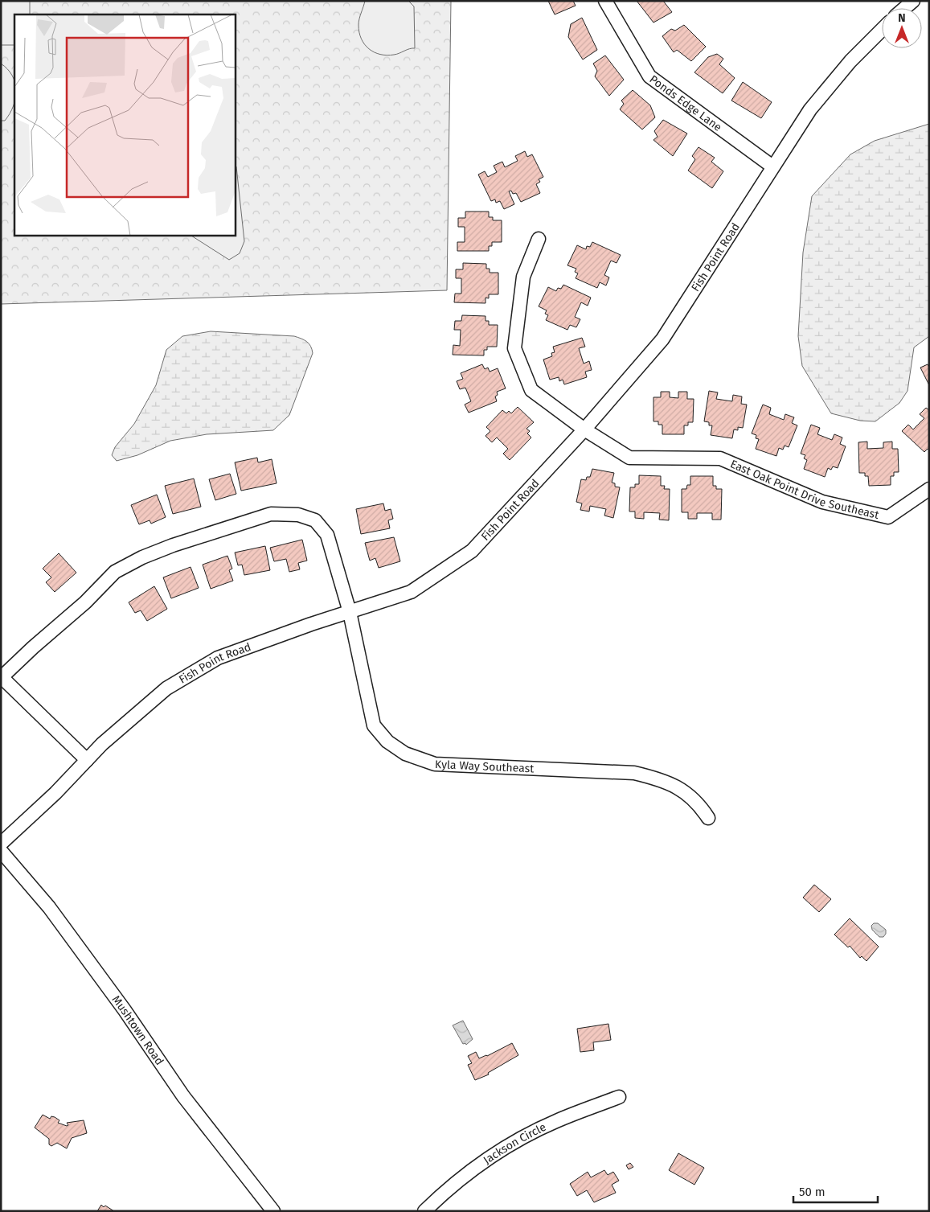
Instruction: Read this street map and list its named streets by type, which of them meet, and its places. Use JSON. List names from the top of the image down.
{
  "streets": {
    "street": [
      "Ponds Edge Lane",
      "Fish Point Road",
      "East Oak Point Drive Southeast",
      "Kyla Way Southeast",
      "Mushtown Road",
      "Jackson Circle"
    ]
  },
  "crossings": [
    ["Ponds Edge Lane", "Fish Point Road"],
    ["Fish Point Road", "East Oak Point Drive Southeast"],
    ["Fish Point Road", "Kyla Way Southeast"]
  ],
  "scale_bar": "50 m",
  "north": "top"
}
